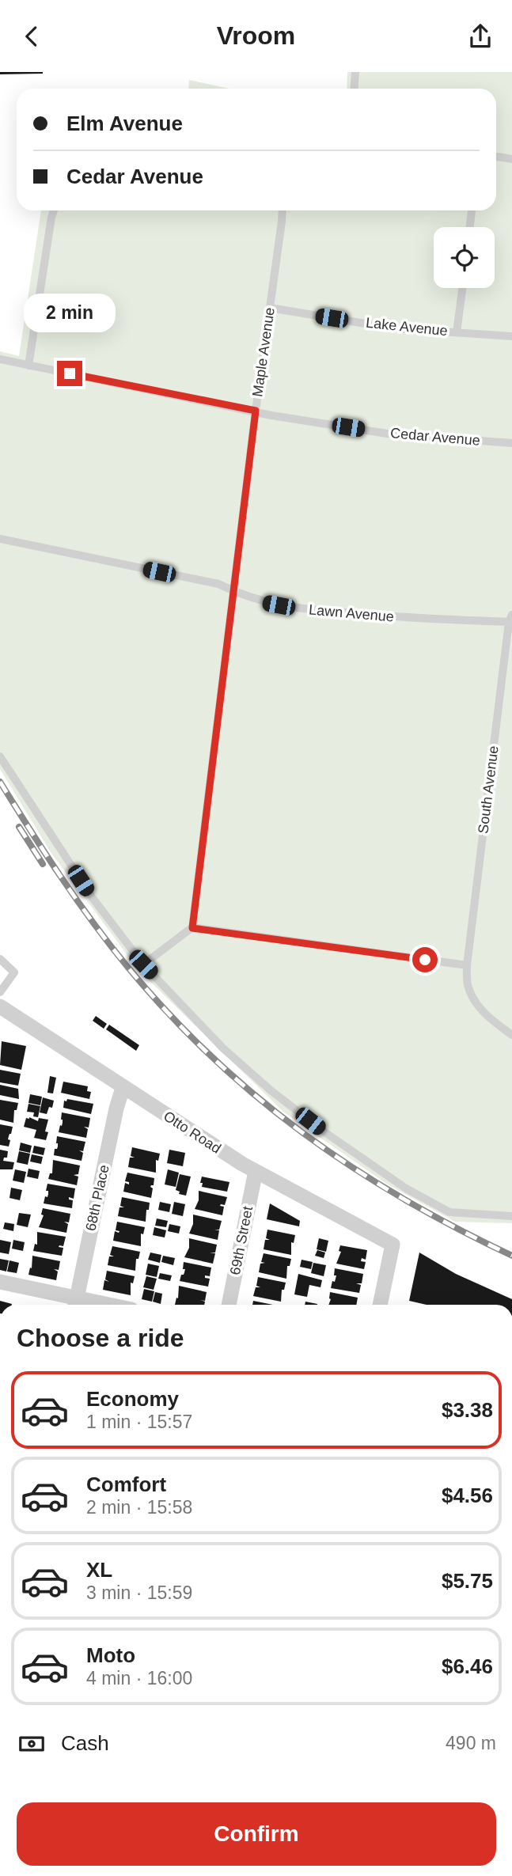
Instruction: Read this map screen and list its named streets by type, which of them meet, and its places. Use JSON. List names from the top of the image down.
{
  "streets": {
    "street": ["Otto Road", "68th Place", "69th Street"],
    "lane": [
      "Lake Avenue",
      "Maple Avenue",
      "Cedar Avenue",
      "Lawn Avenue",
      "South Avenue"
    ]
  },
  "crossings": [
    ["Lake Avenue", "Maple Avenue"],
    ["Maple Avenue", "Cedar Avenue"],
    ["Maple Avenue", "Lawn Avenue"],
    ["Lawn Avenue", "South Avenue"],
    ["Otto Road", "68th Place"],
    ["Otto Road", "69th Street"]
  ],
  "page": {
    "header": "Vroom",
    "banner": ["Elm Avenue", "Cedar Avenue"],
    "bubble": "2 min",
    "heading": "Choose a ride",
    "list": [
      {
        "name": "Economy",
        "note": "1 min · 15:57",
        "value": "$3.38"
      },
      {
        "name": "Comfort",
        "note": "2 min · 15:58",
        "value": "$4.56"
      },
      {
        "name": "XL",
        "note": "3 min · 15:59",
        "value": "$5.75"
      },
      {
        "name": "Moto",
        "note": "4 min · 16:00",
        "value": "$6.46"
      }
    ],
    "pay": ["Cash", "490 m"],
    "buttons": "Confirm"
  }
}
